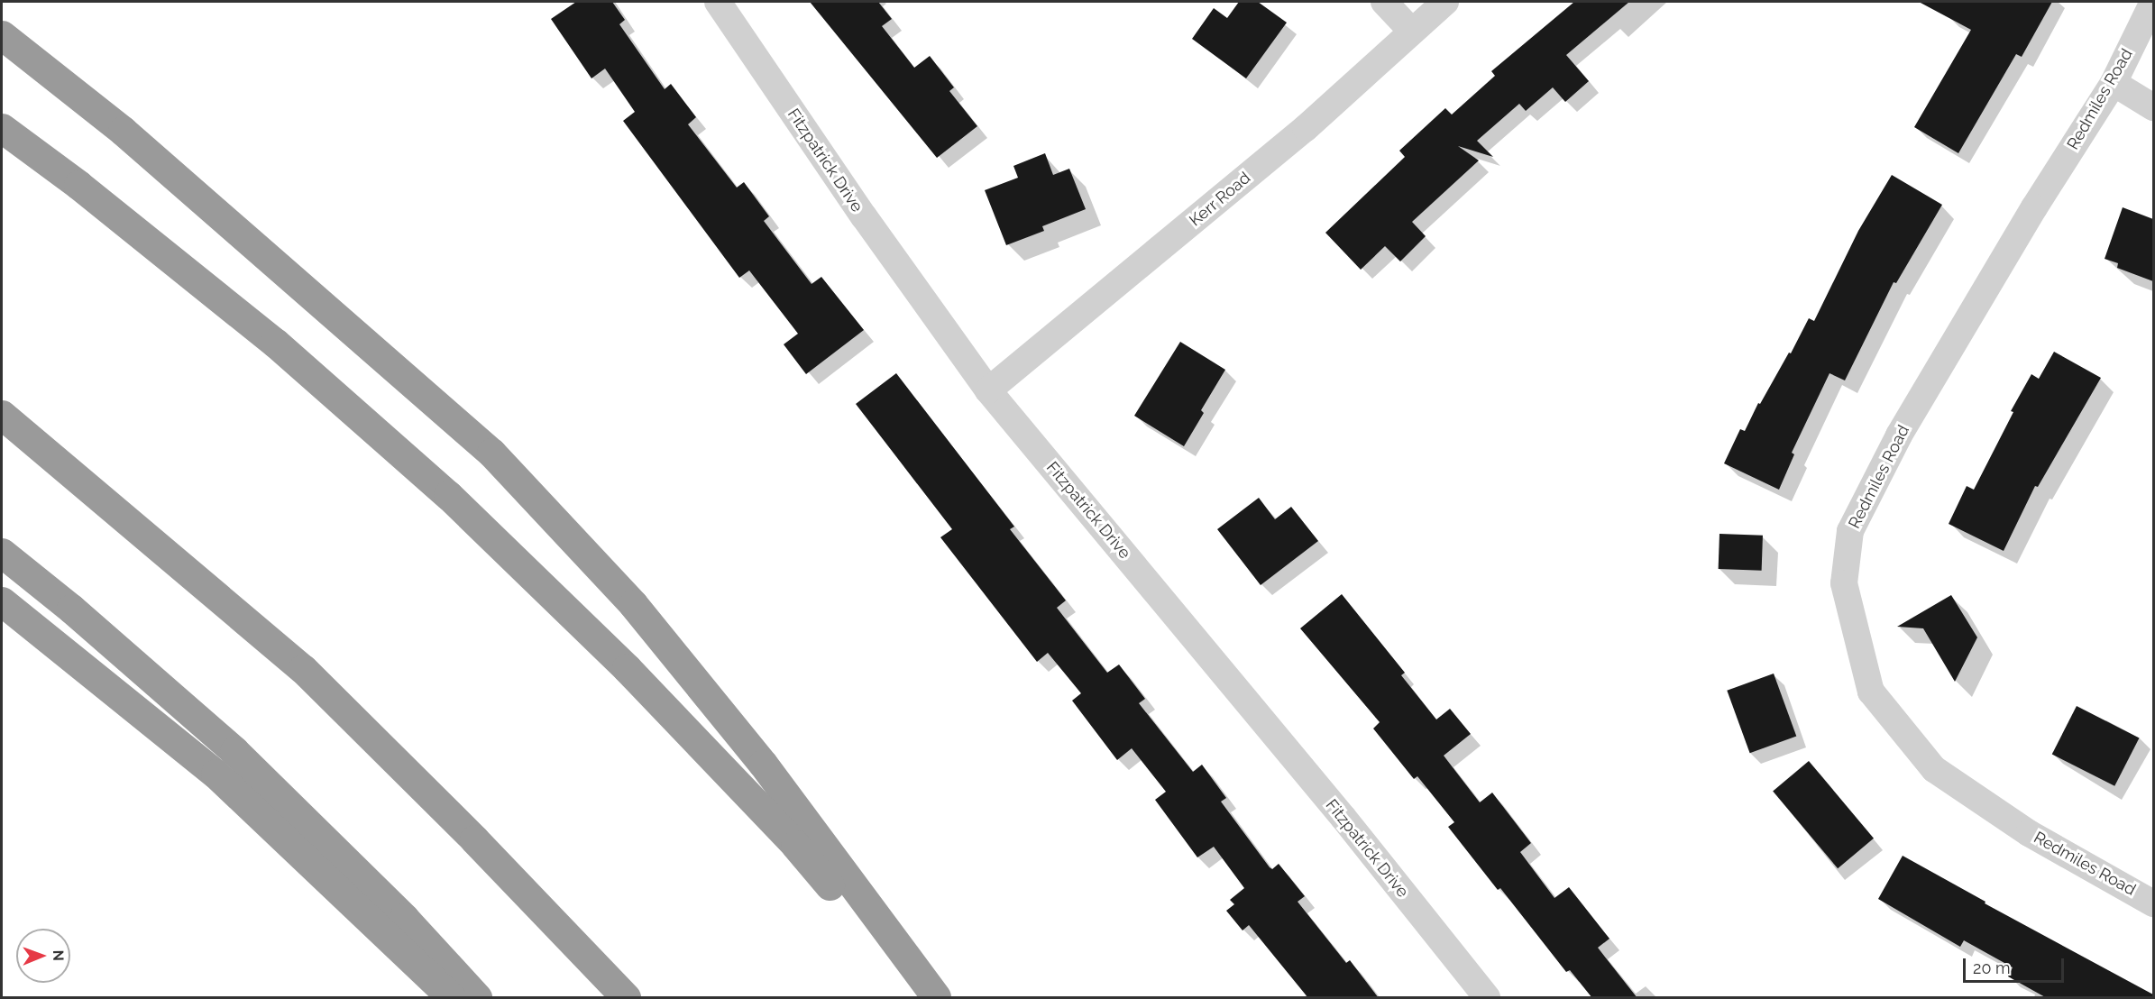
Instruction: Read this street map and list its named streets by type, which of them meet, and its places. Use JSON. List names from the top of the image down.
{
  "streets": {
    "street": ["Redmiles Road", "Fitzpatrick Drive", "Kerr Road"]
  },
  "crossings": [
    ["Fitzpatrick Drive", "Kerr Road"]
  ],
  "scale_bar": "20 m",
  "north": "right"
}
